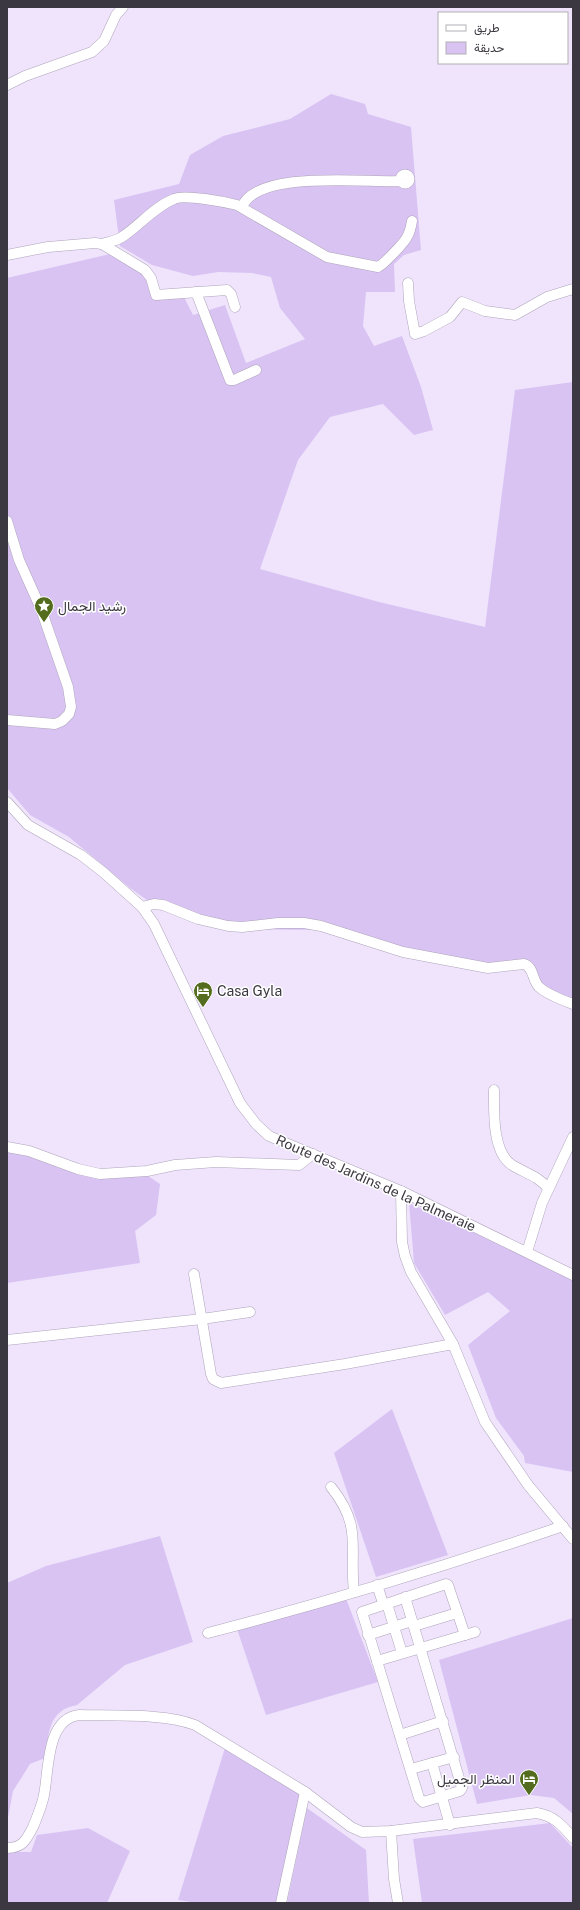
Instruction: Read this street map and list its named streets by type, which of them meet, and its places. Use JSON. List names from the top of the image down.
{
  "streets": {
    "street": ["Route des Jardins de la Palmeraie"]
  },
  "places": {
    "place": ["رشيد الجمال"],
    "hotel": ["Casa Gyla", "المنظر الجميل"]
  },
  "legend": ["طريق", "حديقة"]
}
